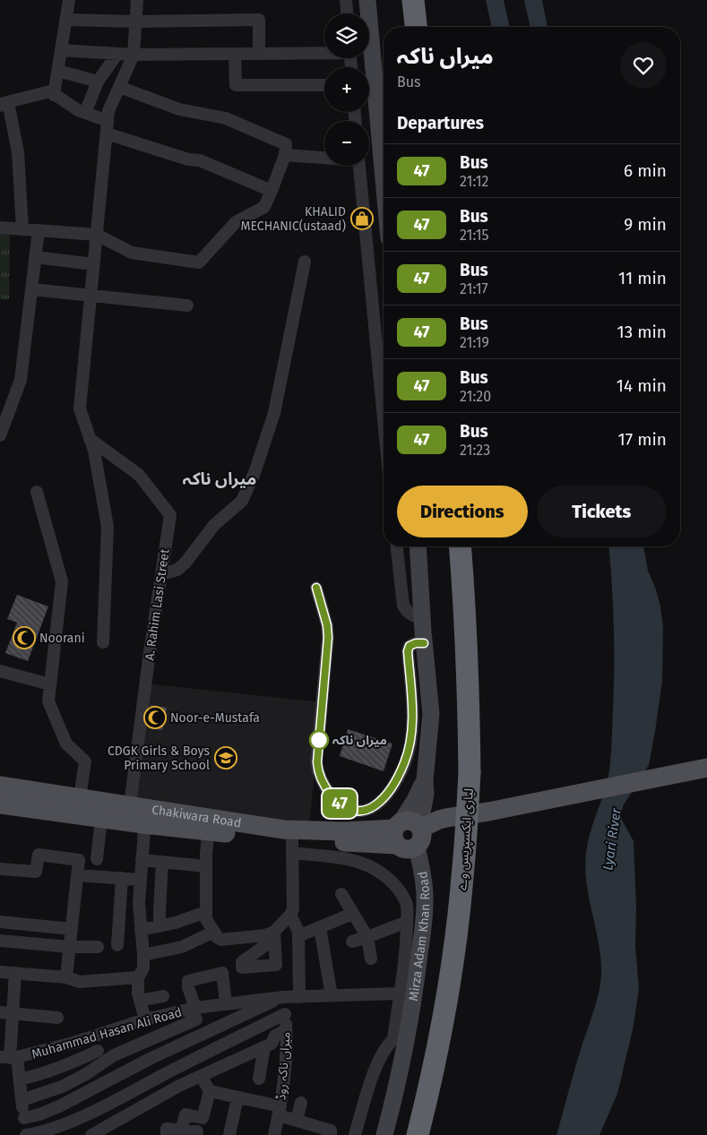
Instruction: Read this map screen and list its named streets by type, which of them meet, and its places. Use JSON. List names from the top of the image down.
{
  "streets": {
    "highway": ["لیاری ایکسپریس وے"],
    "main road": ["Chakiwara Road", "Mirza Adam Khan Road"],
    "street": ["A. Rahim Lasi Street", "Muhammad Hasan Ali Road", "میراں ناکہ روڈ"]
  },
  "crossings": [
    ["A. Rahim Lasi Street", "Chakiwara Road"],
    ["A. Rahim Lasi Street", "Muhammad Hasan Ali Road"],
    ["Chakiwara Road", "Mirza Adam Khan Road"],
    ["Muhammad Hasan Ali Road", "میراں ناکہ روڈ"]
  ],
  "districts": ["میراں ناکہ"],
  "water": ["Lyari River"],
  "places": {
    "shop": ["KHALID MECHANIC(ustaad)"],
    "mosque": ["Noorani", "Noor-e-Mustafa"],
    "other": ["میراں ناکہ"],
    "school or university": ["CDGK Girls & Boys Primary School"]
  },
  "lines": ["bus line 47"],
  "page": {
    "on_map": "47",
    "map_buttons": ["+", "−"],
    "heading": [
      ["میراں ناکہ", "Bus"],
      "Departures"
    ],
    "list": [
      {
        "mark": "47",
        "name": "Bus",
        "note": "21:12",
        "value": "6 min"
      },
      {
        "mark": "47",
        "name": "Bus",
        "note": "21:15",
        "value": "9 min"
      },
      {
        "mark": "47",
        "name": "Bus",
        "note": "21:17",
        "value": "11 min"
      },
      {
        "mark": "47",
        "name": "Bus",
        "note": "21:19",
        "value": "13 min"
      },
      {
        "mark": "47",
        "name": "Bus",
        "note": "21:20",
        "value": "14 min"
      },
      {
        "mark": "47",
        "name": "Bus",
        "note": "21:23",
        "value": "17 min"
      }
    ],
    "buttons": ["Directions", "Tickets"]
  }
}
